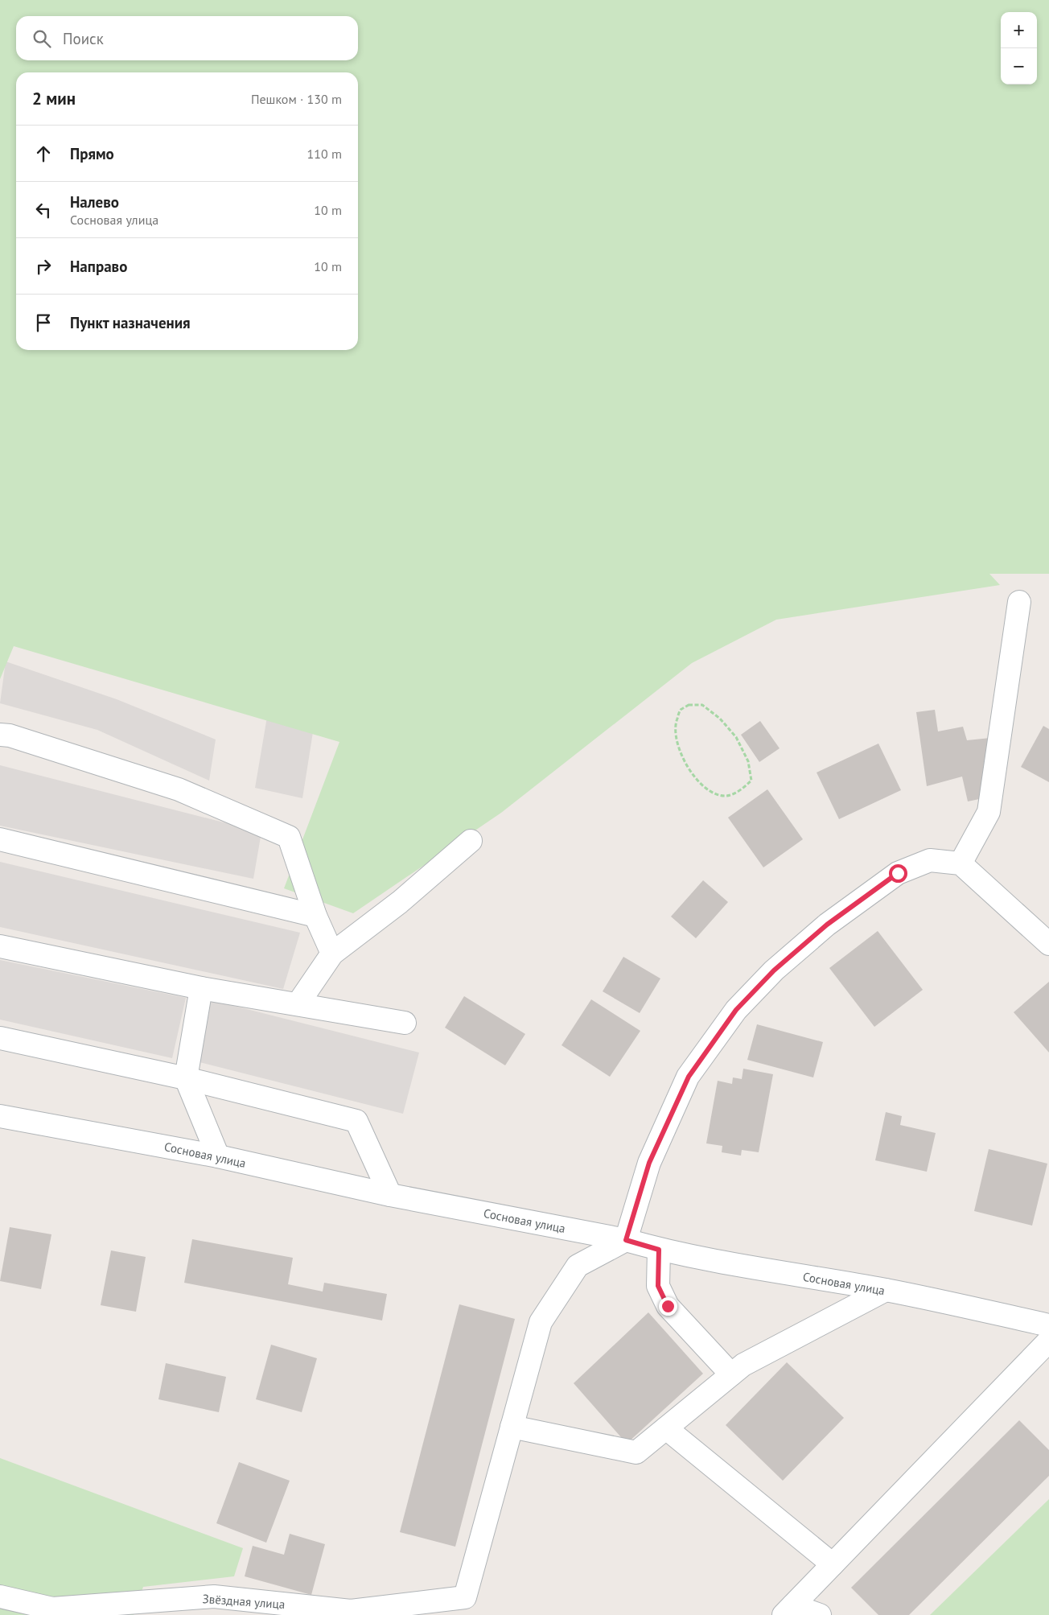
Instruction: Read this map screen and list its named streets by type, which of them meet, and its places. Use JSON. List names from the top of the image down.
{
  "streets": {
    "street": ["Сосновая улица", "Звёздная улица"]
  },
  "page": {
    "map_buttons": ["+", "−"],
    "search": "Поиск",
    "heading": ["2 мин", "Пешком · 130 m"],
    "list": [
      ["Прямо", "110 m"],
      ["Налево", "Сосновая улица", "10 m"],
      ["Направо", "10 m"],
      "Пункт назначения"
    ]
  }
}
